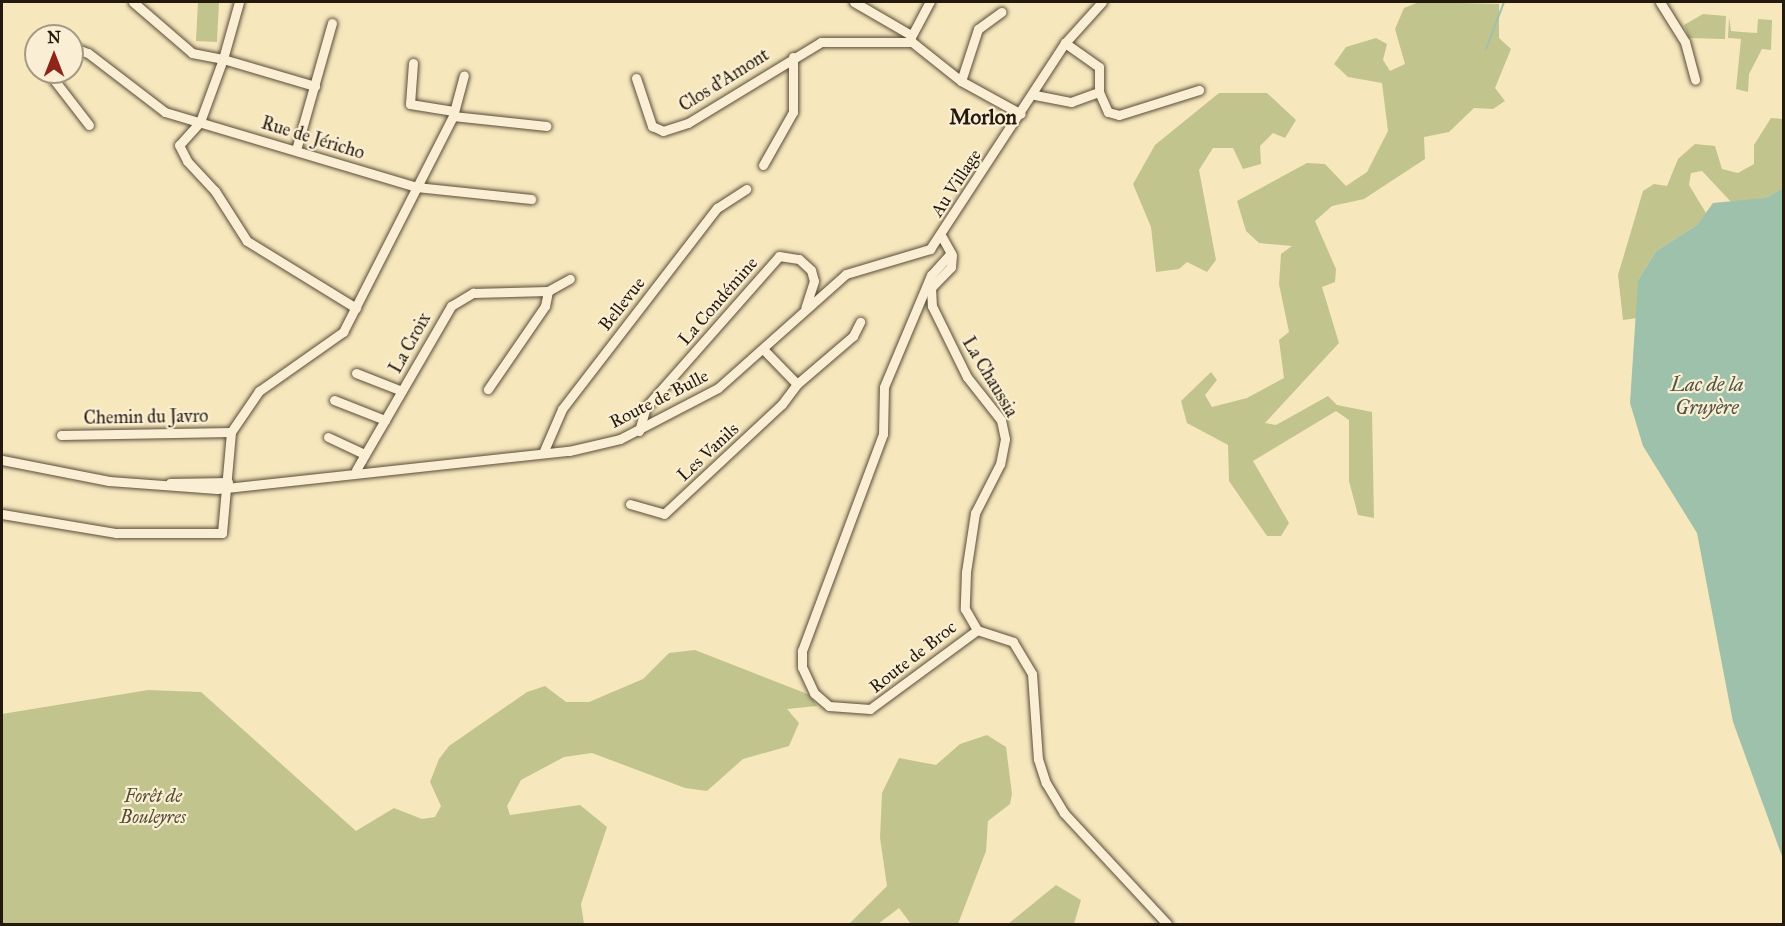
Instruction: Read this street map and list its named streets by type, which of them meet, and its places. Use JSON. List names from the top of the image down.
{
  "streets": {
    "street": [
      "Clos d'Amont",
      "Rue de Jéricho",
      "Au Village",
      "La Condémine",
      "Bellevue",
      "La Croix",
      "La Chaussia",
      "Route de Bulle",
      "Chemin du Javro",
      "Les Vanils",
      "Route de Broc"
    ]
  },
  "crossings": [
    ["Au Village", "Route de Bulle"],
    ["La Condémine", "Route de Bulle"],
    ["Bellevue", "Route de Bulle"],
    ["La Croix", "Route de Bulle"],
    ["La Chaussia", "Route de Broc"]
  ],
  "districts": ["Morlon"],
  "water": ["Lac de la Gruyère"],
  "parks": ["Forêt de Bouleyres"],
  "north": "top"
}
